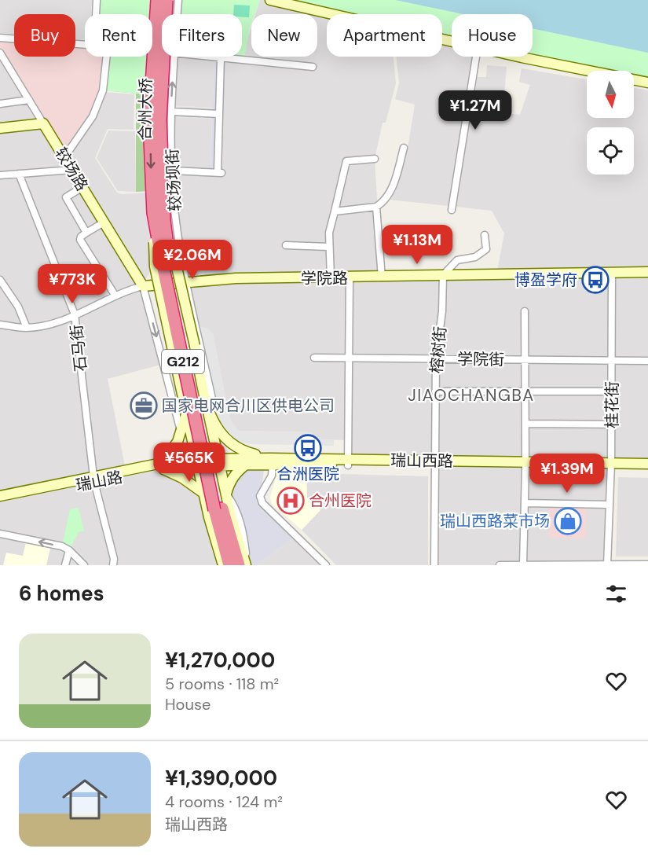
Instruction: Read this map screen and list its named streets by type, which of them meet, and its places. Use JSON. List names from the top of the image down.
{
  "streets": {
    "highway": ["合州大桥", "G212"],
    "main road": [
      "较场路",
      "学院路",
      "瑞山西路",
      "瑞山路"
    ],
    "street": [
      "较场坝街",
      "石马街",
      "榕树街",
      "学院街",
      "桂花街"
    ]
  },
  "crossings": [
    ["合州大桥", "G212"],
    ["较场路", "学院路"],
    ["较场坝街", "学院路"],
    ["学院路", "榕树街"],
    ["学院路", "桂花街"],
    ["石马街", "瑞山路"],
    ["榕树街", "学院街"],
    ["榕树街", "瑞山西路"],
    ["学院街", "桂花街"],
    ["桂花街", "瑞山西路"],
    ["瑞山西路", "瑞山路"]
  ],
  "districts": ["JIAOCHANGBA"],
  "places": {
    "bus stop": ["博盈学府", "合洲医院"],
    "office": ["国家电网合川区供电公司"],
    "hospital": ["合州医院"],
    "shop": ["瑞山西路菜市场"]
  },
  "north": "bottom",
  "page": {
    "chip": [
      "Buy",
      "Rent",
      "Filters",
      "New",
      "Apartment",
      "House"
    ],
    "price": [
      "¥1.27M",
      "¥1.13M",
      "¥2.06M",
      "¥773K",
      "¥565K",
      "¥1.39M"
    ],
    "heading": "6 homes",
    "list": [
      {
        "name": "¥1,270,000",
        "note": "5 rooms · 118 m² · House"
      },
      {
        "name": "¥1,390,000",
        "note": "4 rooms · 124 m² · 瑞山西路"
      }
    ]
  }
}
